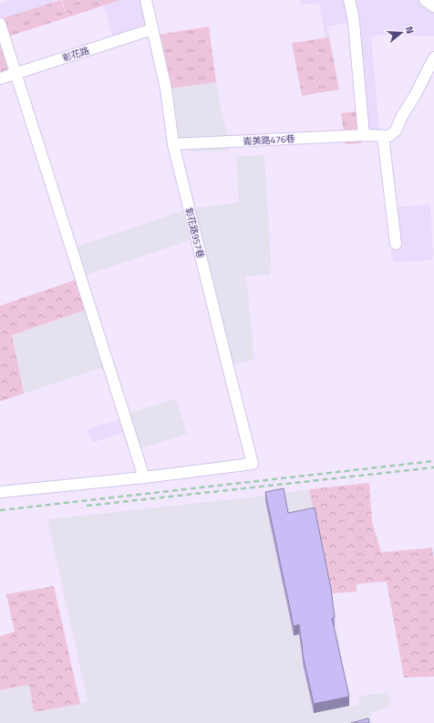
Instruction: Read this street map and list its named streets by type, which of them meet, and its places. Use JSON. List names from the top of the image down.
{
  "streets": {
    "street": ["彰花路", "崙美路476巷", "彰花路957巷"]
  },
  "crossings": [
    ["彰花路", "彰花路957巷"],
    ["崙美路476巷", "彰花路957巷"]
  ],
  "north": "right"
}
